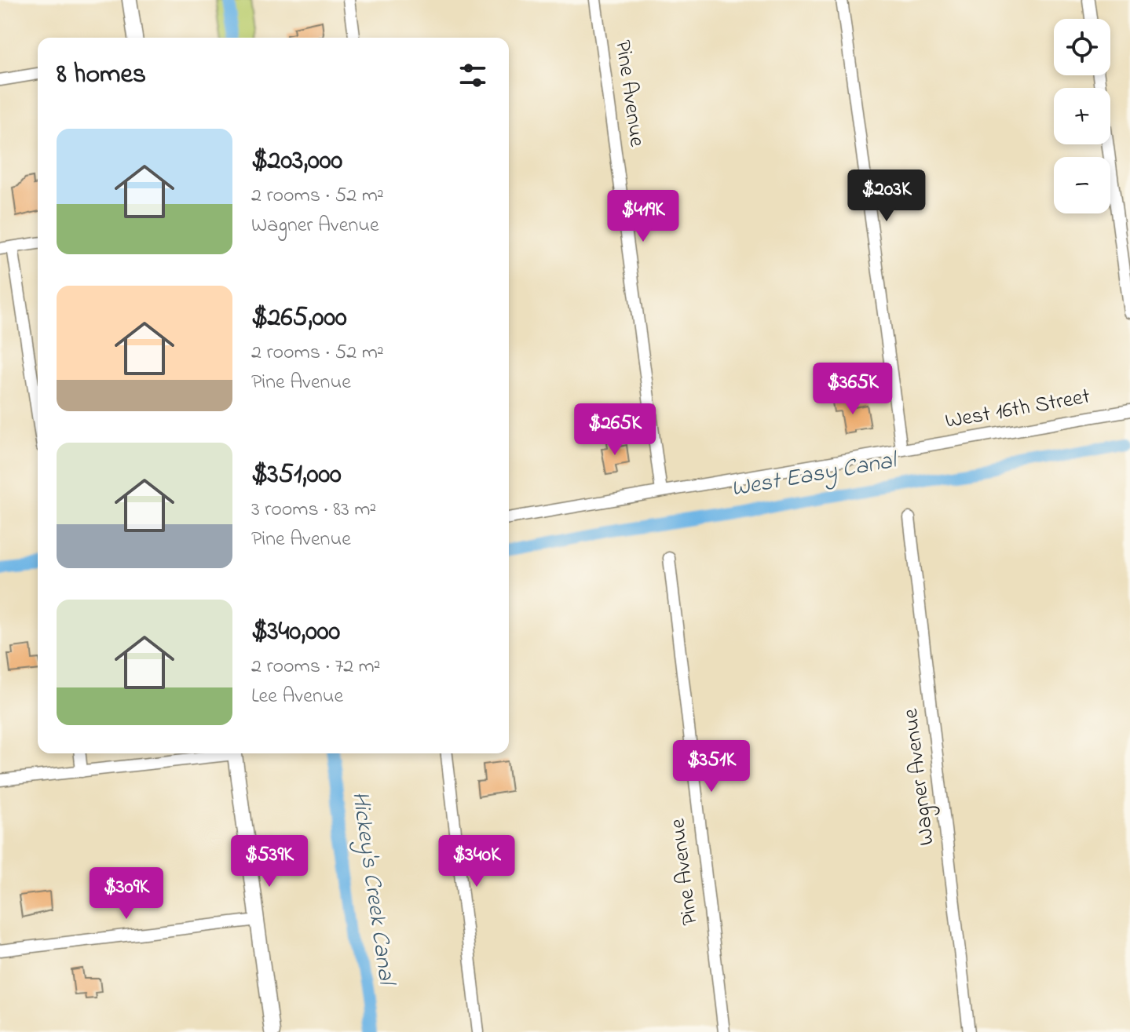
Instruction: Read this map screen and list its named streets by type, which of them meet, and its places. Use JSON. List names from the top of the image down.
{
  "streets": {
    "street": ["Pine Avenue", "West 16th Street", "Wagner Avenue"]
  },
  "crossings": [
    ["Pine Avenue", "West 16th Street"]
  ],
  "water": ["West Easy Canal", "Hickey's Creek Canal"],
  "page": {
    "map_buttons": ["+", "−"],
    "heading": "8 homes",
    "list": [
      {
        "name": "$203,000",
        "note": "2 rooms · 52 m² · Wagner Avenue"
      },
      {
        "name": "$265,000",
        "note": "2 rooms · 52 m² · Pine Avenue"
      },
      {
        "name": "$351,000",
        "note": "3 rooms · 83 m² · Pine Avenue"
      },
      {
        "name": "$340,000",
        "note": "2 rooms · 72 m² · Lee Avenue"
      }
    ],
    "price": [
      "$203K",
      "$419K",
      "$365K",
      "$265K",
      "$351K",
      "$539K",
      "$340K",
      "$309K"
    ]
  }
}
